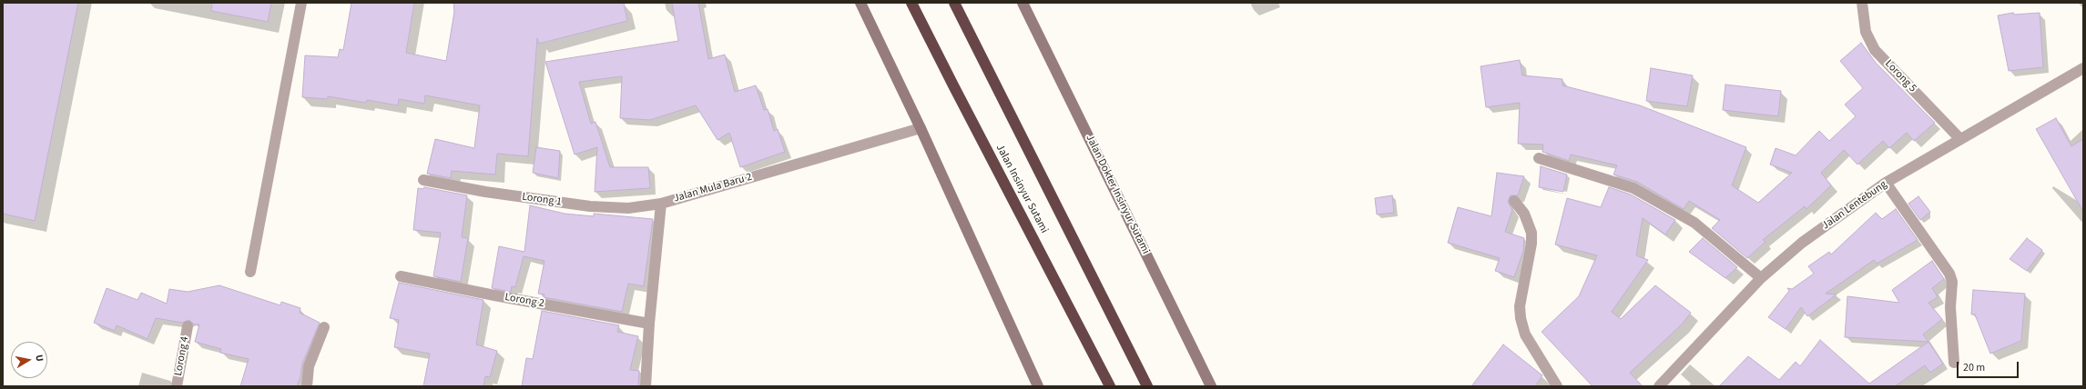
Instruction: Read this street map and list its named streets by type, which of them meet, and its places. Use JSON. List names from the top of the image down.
{
  "streets": {
    "highway": ["Jalan Insinyur Sutami"],
    "street": [
      "Lorong 5",
      "Jalan Mula Baru 2",
      "Jalan Dokter Insinyur Sutami",
      "Lorong 1",
      "Jalan Lentebung",
      "Lorong 2",
      "Lorong 4"
    ]
  },
  "crossings": [
    ["Lorong 5", "Jalan Lentebung"],
    ["Jalan Mula Baru 2", "Lorong 1"],
    ["Jalan Mula Baru 2", "Lorong 2"]
  ],
  "scale_bar": "20 m",
  "north": "right"
}
